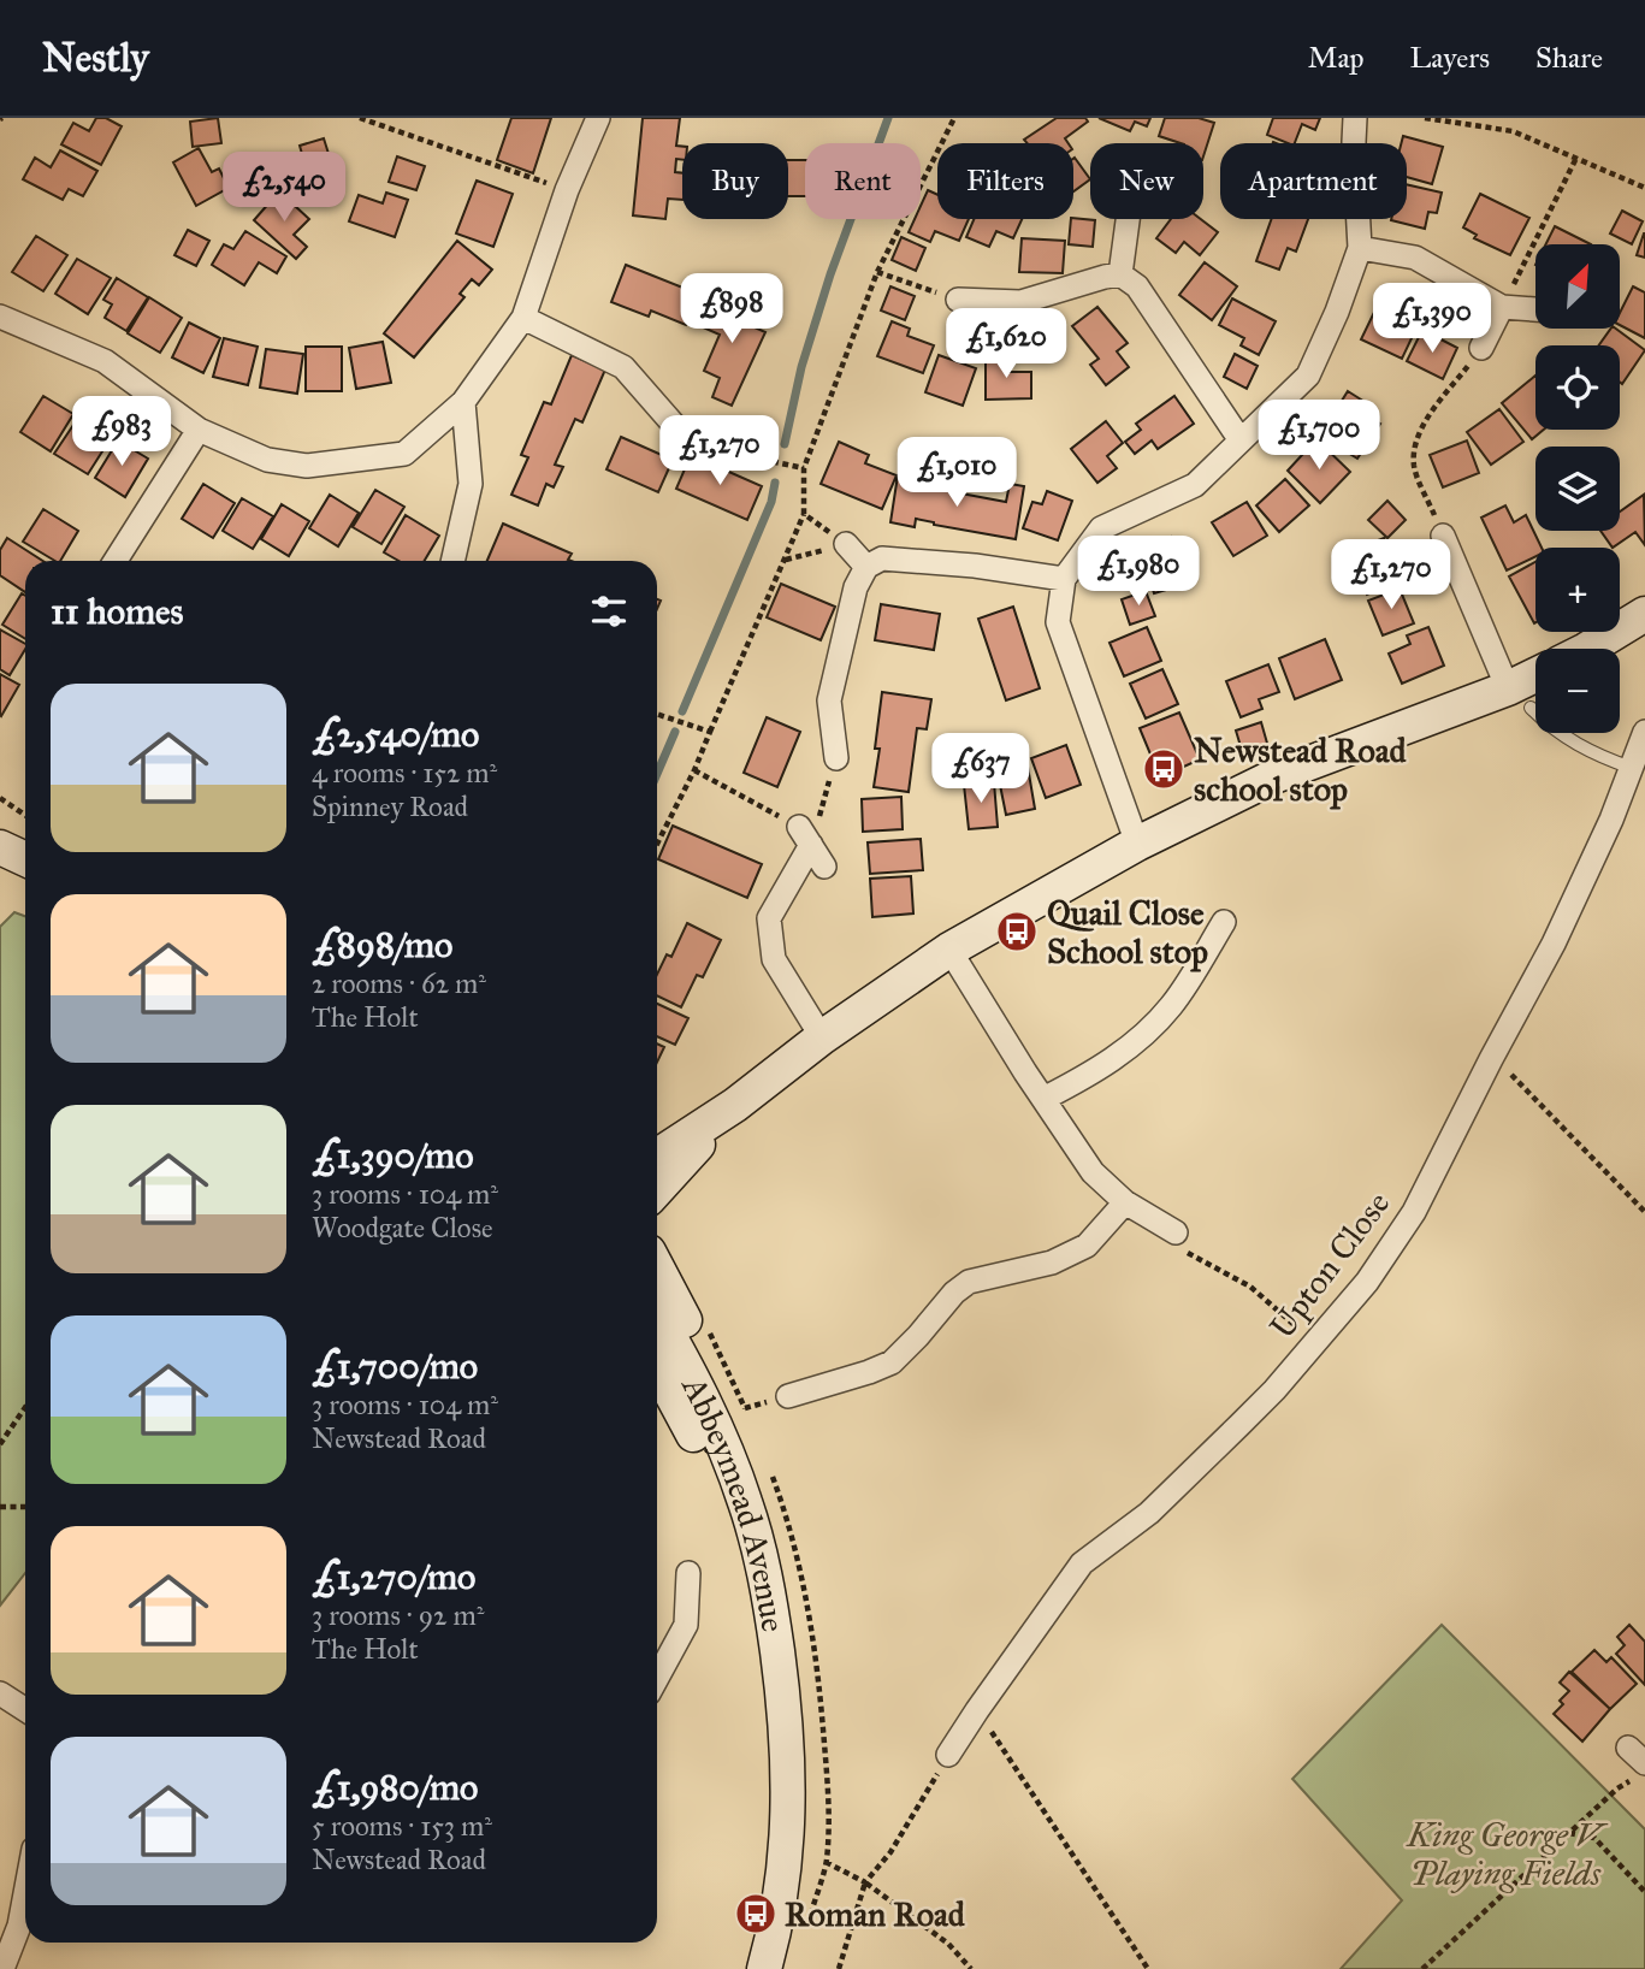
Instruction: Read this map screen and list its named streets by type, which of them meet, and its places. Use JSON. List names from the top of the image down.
{
  "streets": {
    "street": ["Upton Close", "Abbeymead Avenue"]
  },
  "parks": ["King George V Playing Fields"],
  "places": {
    "bus stop": ["Newstead Road school stop", "Quail Close School stop", "Roman Road"]
  },
  "north": "top right",
  "page": {
    "header": "Nestly",
    "nav": ["Map", "Layers", "Share"],
    "chip": [
      "Buy",
      "Rent",
      "Filters",
      "New",
      "Apartment"
    ],
    "price": [
      "£2,540",
      "£898",
      "£1,390",
      "£1,620",
      "£983",
      "£1,700",
      "£1,270",
      "£1,010",
      "£1,980",
      "£1,270",
      "£637"
    ],
    "map_buttons": ["+", "−"],
    "heading": "11 homes",
    "list": [
      {
        "name": "£2,540/mo",
        "note": "4 rooms · 152 m² · Spinney Road"
      },
      {
        "name": "£898/mo",
        "note": "2 rooms · 62 m² · The Holt"
      },
      {
        "name": "£1,390/mo",
        "note": "3 rooms · 104 m² · Woodgate Close"
      },
      {
        "name": "£1,700/mo",
        "note": "3 rooms · 104 m² · Newstead Road"
      },
      {
        "name": "£1,270/mo",
        "note": "3 rooms · 92 m² · The Holt"
      },
      {
        "name": "£1,980/mo",
        "note": "5 rooms · 153 m² · Newstead Road"
      }
    ]
  }
}
